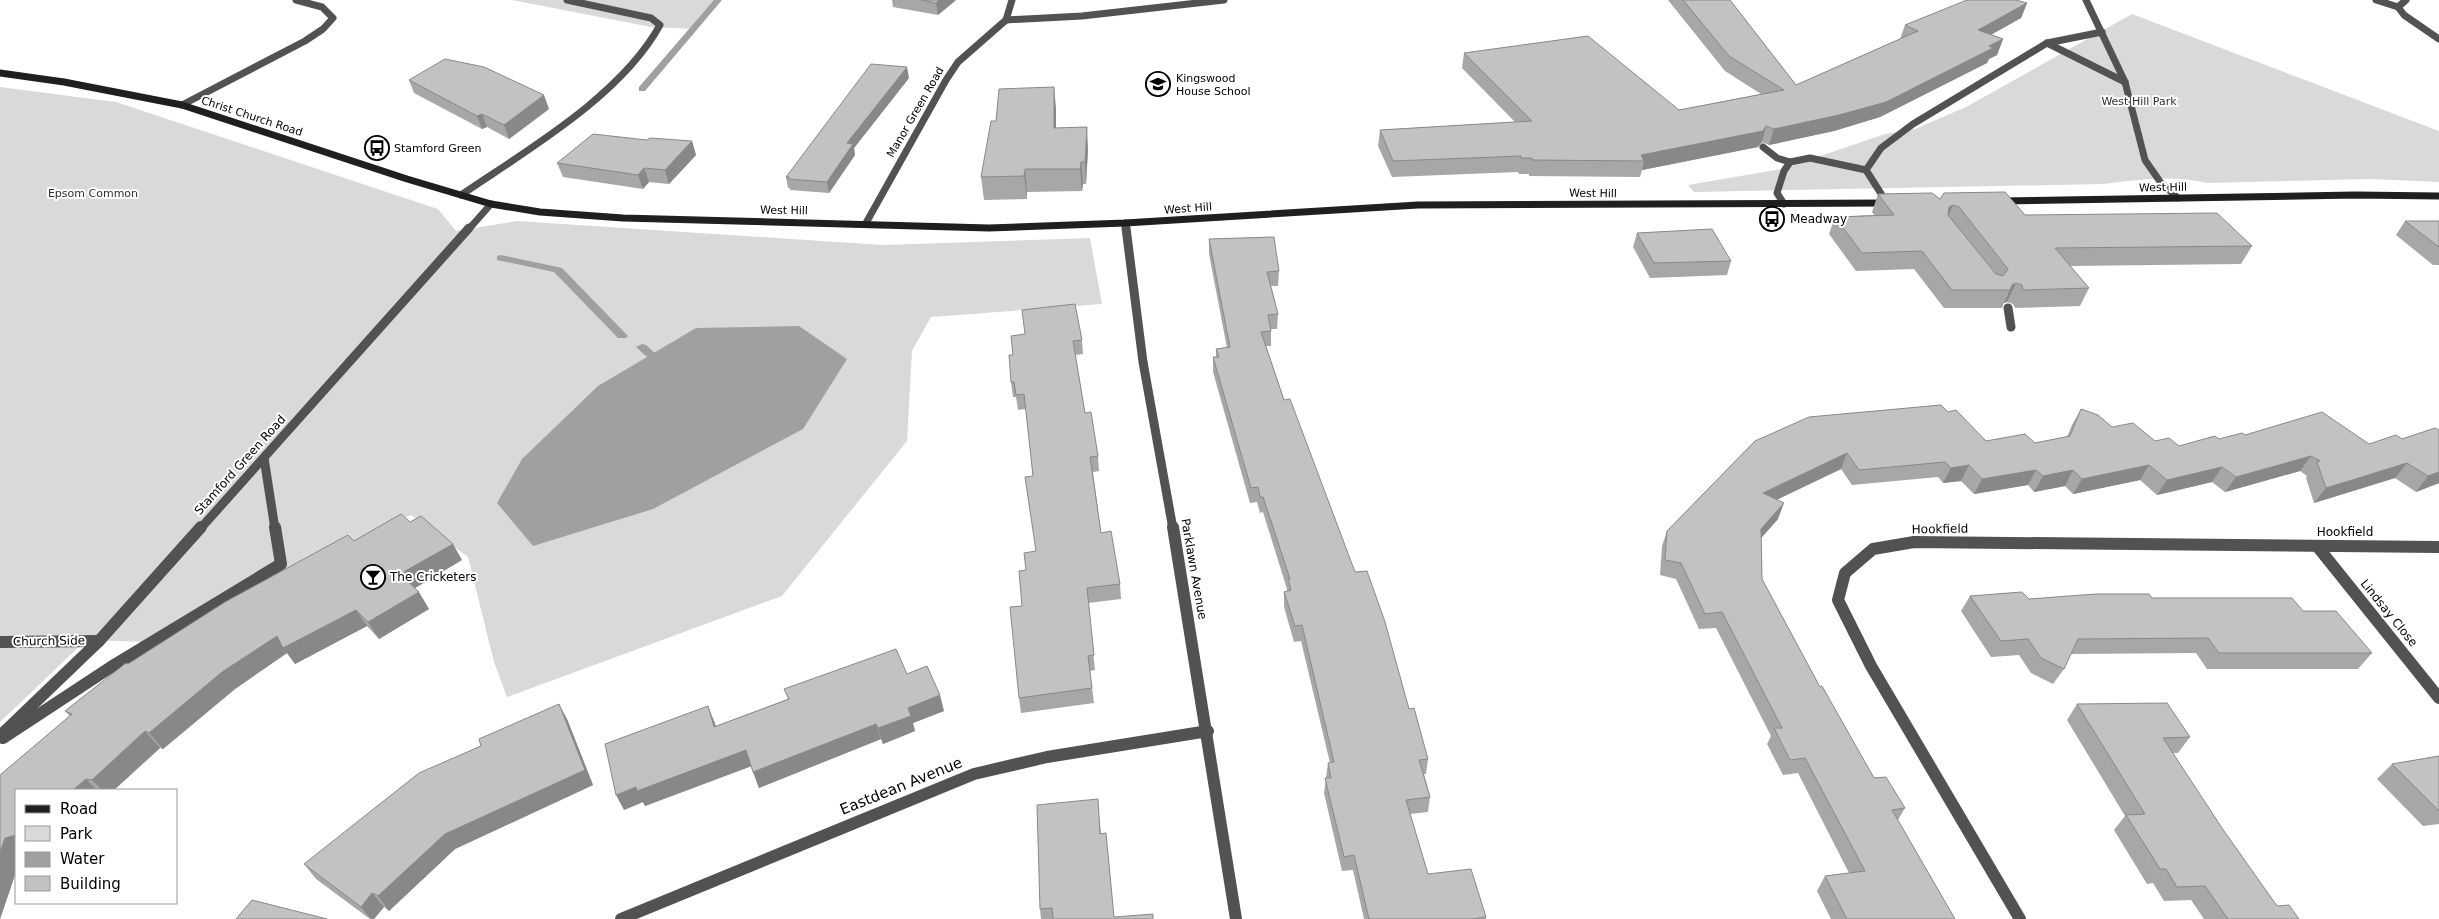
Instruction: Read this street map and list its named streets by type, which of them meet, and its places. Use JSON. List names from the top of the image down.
{
  "streets": {
    "main road": ["Christ Church Road", "West Hill"],
    "street": [
      "Manor Green Road",
      "Stamford Green Road",
      "Hookfield",
      "Parklawn Avenue",
      "Lindsay Close",
      "Church Side",
      "Eastdean Avenue"
    ]
  },
  "crossings": [
    ["Manor Green Road", "West Hill"],
    ["Christ Church Road", "West Hill"],
    ["Christ Church Road", "Stamford Green Road"],
    ["West Hill", "Stamford Green Road"],
    ["West Hill", "Parklawn Avenue"],
    ["Stamford Green Road", "Church Side"],
    ["Hookfield", "Lindsay Close"],
    ["Parklawn Avenue", "Eastdean Avenue"]
  ],
  "parks": ["West Hill Park", "Epsom Common"],
  "places": {
    "school or university": ["Kingswood House School"],
    "bus stop": ["Stamford Green", "Meadway"],
    "bar": ["The Cricketers"]
  },
  "legend": [
    "Road",
    "Park",
    "Water",
    "Building"
  ]
}
